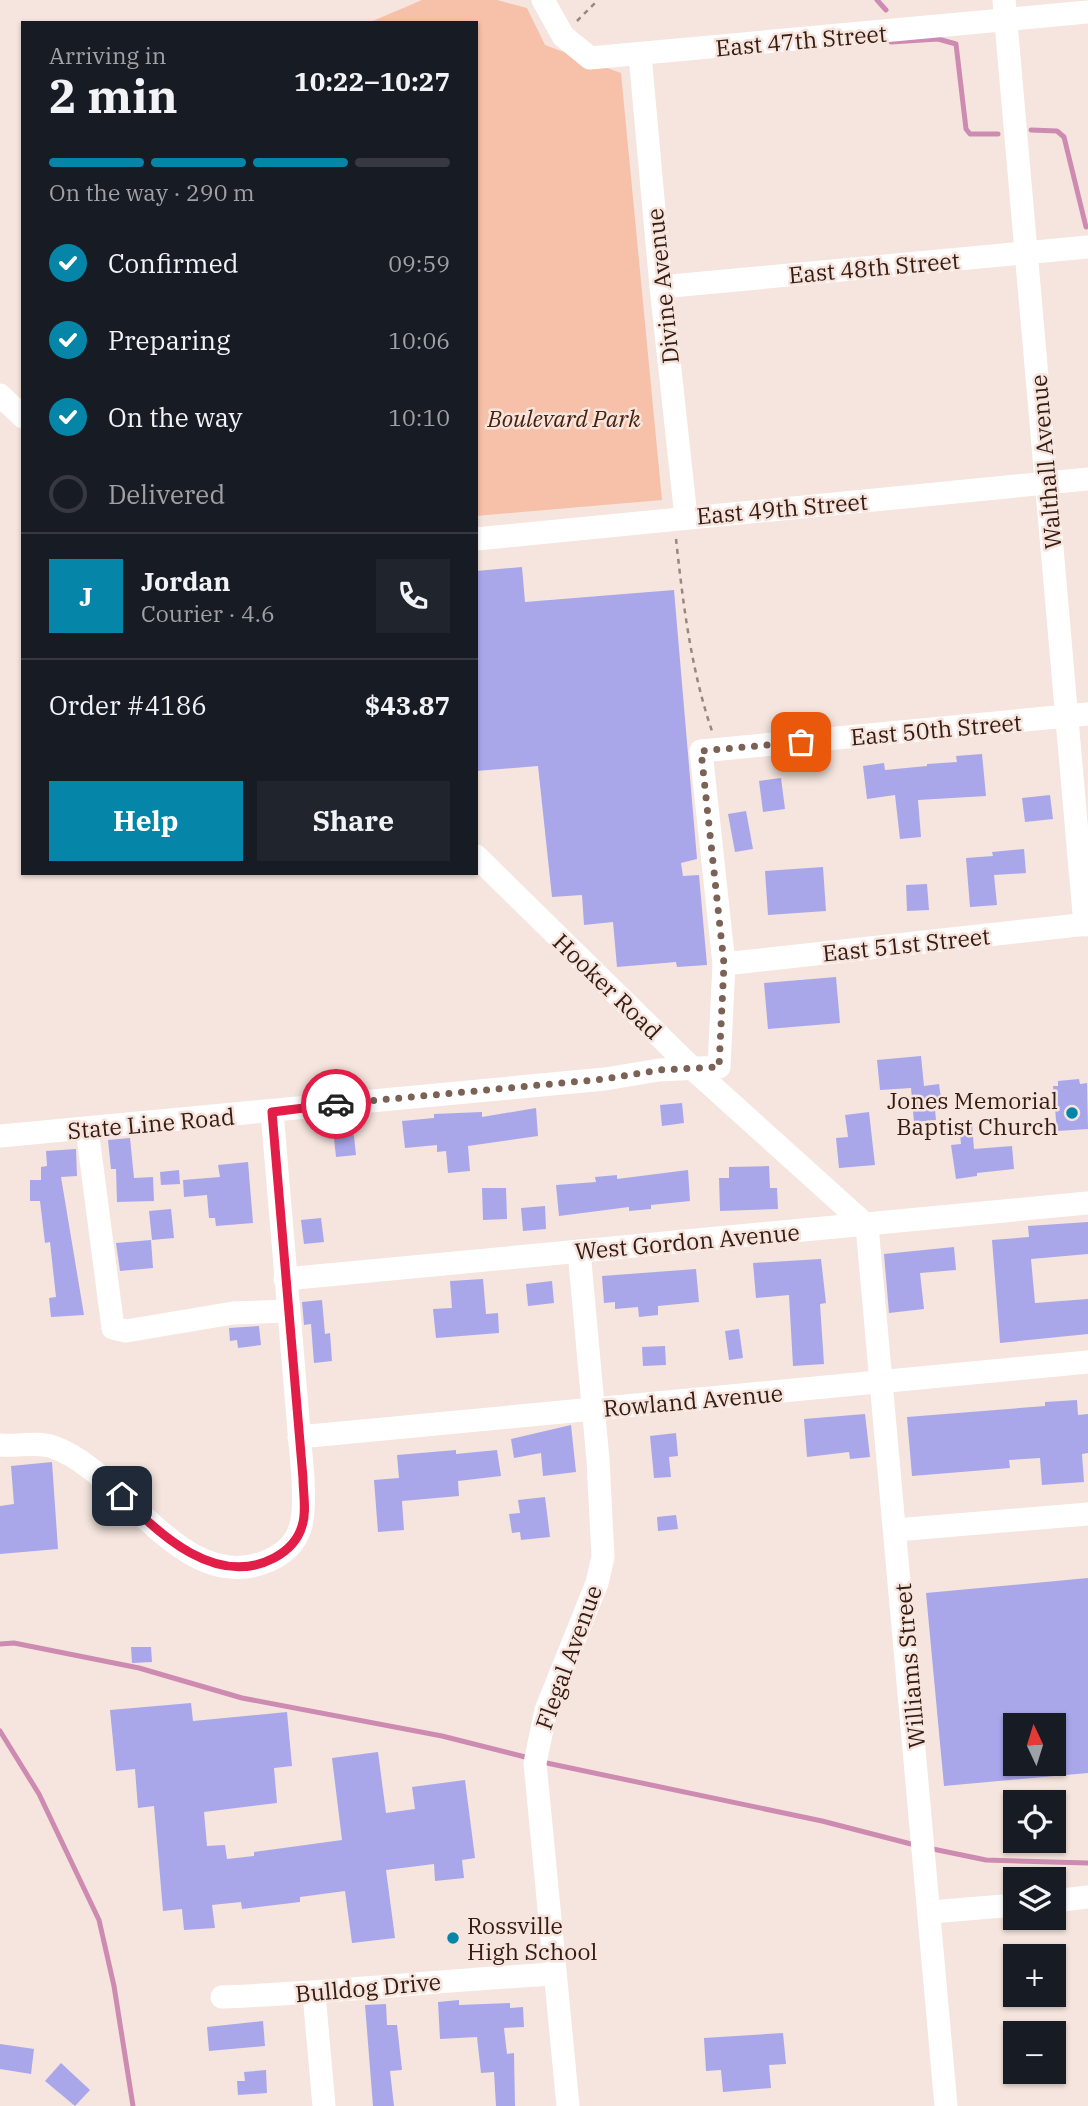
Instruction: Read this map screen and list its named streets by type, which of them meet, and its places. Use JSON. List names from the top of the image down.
{
  "streets": {
    "street": [
      "East 47th Street",
      "East 48th Street",
      "Divine Avenue",
      "Walthall Avenue",
      "East 49th Street",
      "East 50th Street",
      "East 51st Street",
      "Hooker Road",
      "State Line Road",
      "West Gordon Avenue",
      "Rowland Avenue",
      "Flegal Avenue",
      "Williams Street",
      "Bulldog Drive"
    ]
  },
  "crossings": [
    ["East 47th Street", "Divine Avenue"],
    ["East 47th Street", "Walthall Avenue"],
    ["East 48th Street", "Divine Avenue"],
    ["East 48th Street", "Walthall Avenue"],
    ["Divine Avenue", "East 49th Street"],
    ["Walthall Avenue", "East 49th Street"],
    ["Walthall Avenue", "East 50th Street"],
    ["Walthall Avenue", "East 51st Street"],
    ["East 51st Street", "State Line Road"],
    ["Hooker Road", "State Line Road"],
    ["Hooker Road", "West Gordon Avenue"],
    ["Hooker Road", "Williams Street"],
    ["West Gordon Avenue", "Flegal Avenue"],
    ["West Gordon Avenue", "Williams Street"],
    ["Rowland Avenue", "Flegal Avenue"],
    ["Rowland Avenue", "Williams Street"],
    ["Flegal Avenue", "Bulldog Drive"]
  ],
  "parks": ["Boulevard Park"],
  "places": ["Jones Memorial Baptist Church", "Rossville High School"],
  "north": "top",
  "page": {
    "heading": ["2 min", "Arriving in", "10:22–10:27"],
    "panel": [
      "Jordan",
      "Courier · 4.6",
      "Order #4186",
      "$43.87"
    ],
    "bar": "On the way · 290 m",
    "list": [
      ["Confirmed", "09:59"],
      ["Preparing", "10:06"],
      ["On the way", "10:10"],
      "Delivered"
    ],
    "round": "J",
    "buttons": ["Help", "Share"],
    "map_buttons": ["+", "−"]
  }
}
